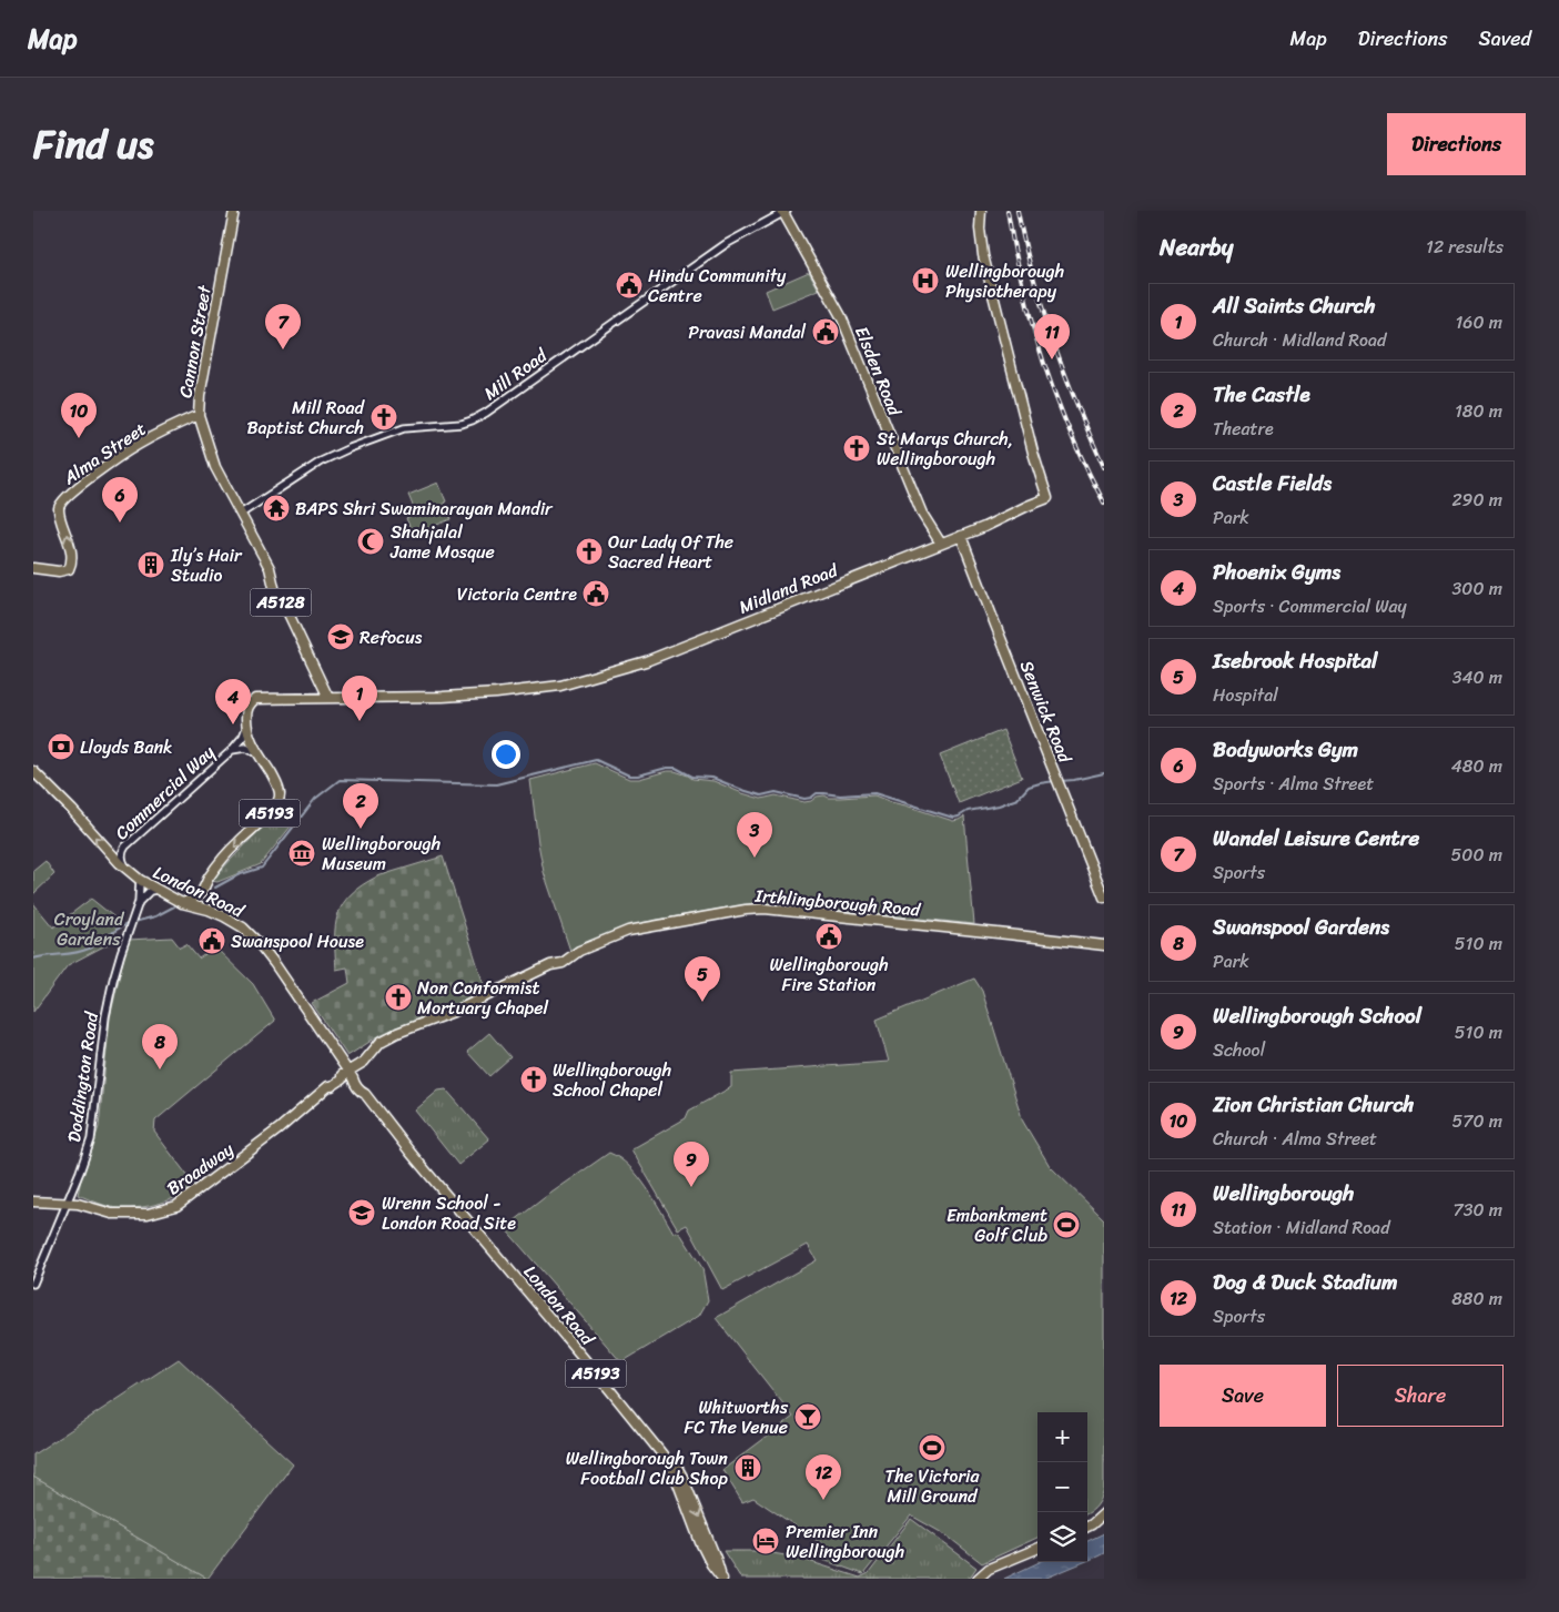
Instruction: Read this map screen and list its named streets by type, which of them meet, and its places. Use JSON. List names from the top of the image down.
{
  "streets": {
    "main road": [
      "Cannon Street",
      "Elsden Road",
      "Alma Street",
      "Midland Road",
      "A5128",
      "Senwick Road",
      "A5193",
      "London Road",
      "Irthlingborough Road",
      "Broadway"
    ],
    "street": ["Mill Road", "Commercial Way", "Doddington Road"]
  },
  "crossings": [
    ["Cannon Street", "Mill Road"],
    ["Cannon Street", "Alma Street"],
    ["Cannon Street", "A5128"],
    ["Elsden Road", "Mill Road"],
    ["Elsden Road", "Midland Road"],
    ["Mill Road", "A5128"],
    ["Midland Road", "A5128"],
    ["Midland Road", "Senwick Road"],
    ["Midland Road", "Commercial Way"],
    ["Midland Road", "A5193"],
    ["Commercial Way", "A5193"],
    ["Commercial Way", "London Road"],
    ["A5193", "London Road"],
    ["London Road", "Irthlingborough Road"],
    ["London Road", "Doddington Road"],
    ["London Road", "Broadway"],
    ["Irthlingborough Road", "Broadway"],
    ["Doddington Road", "Broadway"]
  ],
  "one_way": ["Alma Street"],
  "parks": ["Croyland Gardens"],
  "places": {
    "hospital": ["Wellingborough Physiotherapy"],
    "public building": [
      "Hindu Community Centre",
      "Pravasi Mandal",
      "Victoria Centre",
      "Wellingborough Fire Station",
      "Swanspool House"
    ],
    "church": [
      "Mill Road Baptist Church",
      "St Marys Church, Wellingborough",
      "Our Lady Of The Sacred Heart",
      "Non Conformist Mortuary Chapel",
      "Wellingborough School Chapel"
    ],
    "temple": ["BAPS Shri Swaminarayan Mandir"],
    "mosque": ["Shahjalal Jame Mosque"],
    "building": ["Ily’s Hair Studio", "Wellingborough Town Football Club Shop"],
    "school or university": ["Refocus", "Wrenn School - London Road Site"],
    "bank": ["Lloyds Bank"],
    "museum": ["Wellingborough Museum"],
    "sports": ["Embankment Golf Club", "The Victoria Mill Ground"],
    "bar": ["Whitworths FC The Venue"],
    "hotel": ["Premier Inn Wellingborough"]
  },
  "page": {
    "header": "Map",
    "nav": ["Map", "Directions", "Saved"],
    "title": "Find us",
    "buttons": [
      "Directions",
      ["Save", "Share"]
    ],
    "heading": ["Nearby", "12 results"],
    "list": [
      {
        "mark": "1",
        "name": "All Saints Church",
        "note": "Church · Midland Road",
        "value": "160 m"
      },
      {
        "mark": "2",
        "name": "The Castle",
        "note": "Theatre",
        "value": "180 m"
      },
      {
        "mark": "3",
        "name": "Castle Fields",
        "note": "Park",
        "value": "290 m"
      },
      {
        "mark": "4",
        "name": "Phoenix Gyms",
        "note": "Sports · Commercial Way",
        "value": "300 m"
      },
      {
        "mark": "5",
        "name": "Isebrook Hospital",
        "note": "Hospital",
        "value": "340 m"
      },
      {
        "mark": "6",
        "name": "Bodyworks Gym",
        "note": "Sports · Alma Street",
        "value": "480 m"
      },
      {
        "mark": "7",
        "name": "Wandel Leisure Centre",
        "note": "Sports",
        "value": "500 m"
      },
      {
        "mark": "8",
        "name": "Swanspool Gardens",
        "note": "Park",
        "value": "510 m"
      },
      {
        "mark": "9",
        "name": "Wellingborough School",
        "note": "School",
        "value": "510 m"
      },
      {
        "mark": "10",
        "name": "Zion Christian Church",
        "note": "Church · Alma Street",
        "value": "570 m"
      },
      {
        "mark": "11",
        "name": "Wellingborough",
        "note": "Station · Midland Road",
        "value": "730 m"
      },
      {
        "mark": "12",
        "name": "Dog & Duck Stadium",
        "note": "Sports",
        "value": "880 m"
      }
    ],
    "pins": [
      "7",
      "11",
      "10",
      "6",
      "1",
      "4",
      "2",
      "3",
      "5",
      "8",
      "9",
      "12"
    ],
    "map_buttons": ["+", "−"]
  }
}
